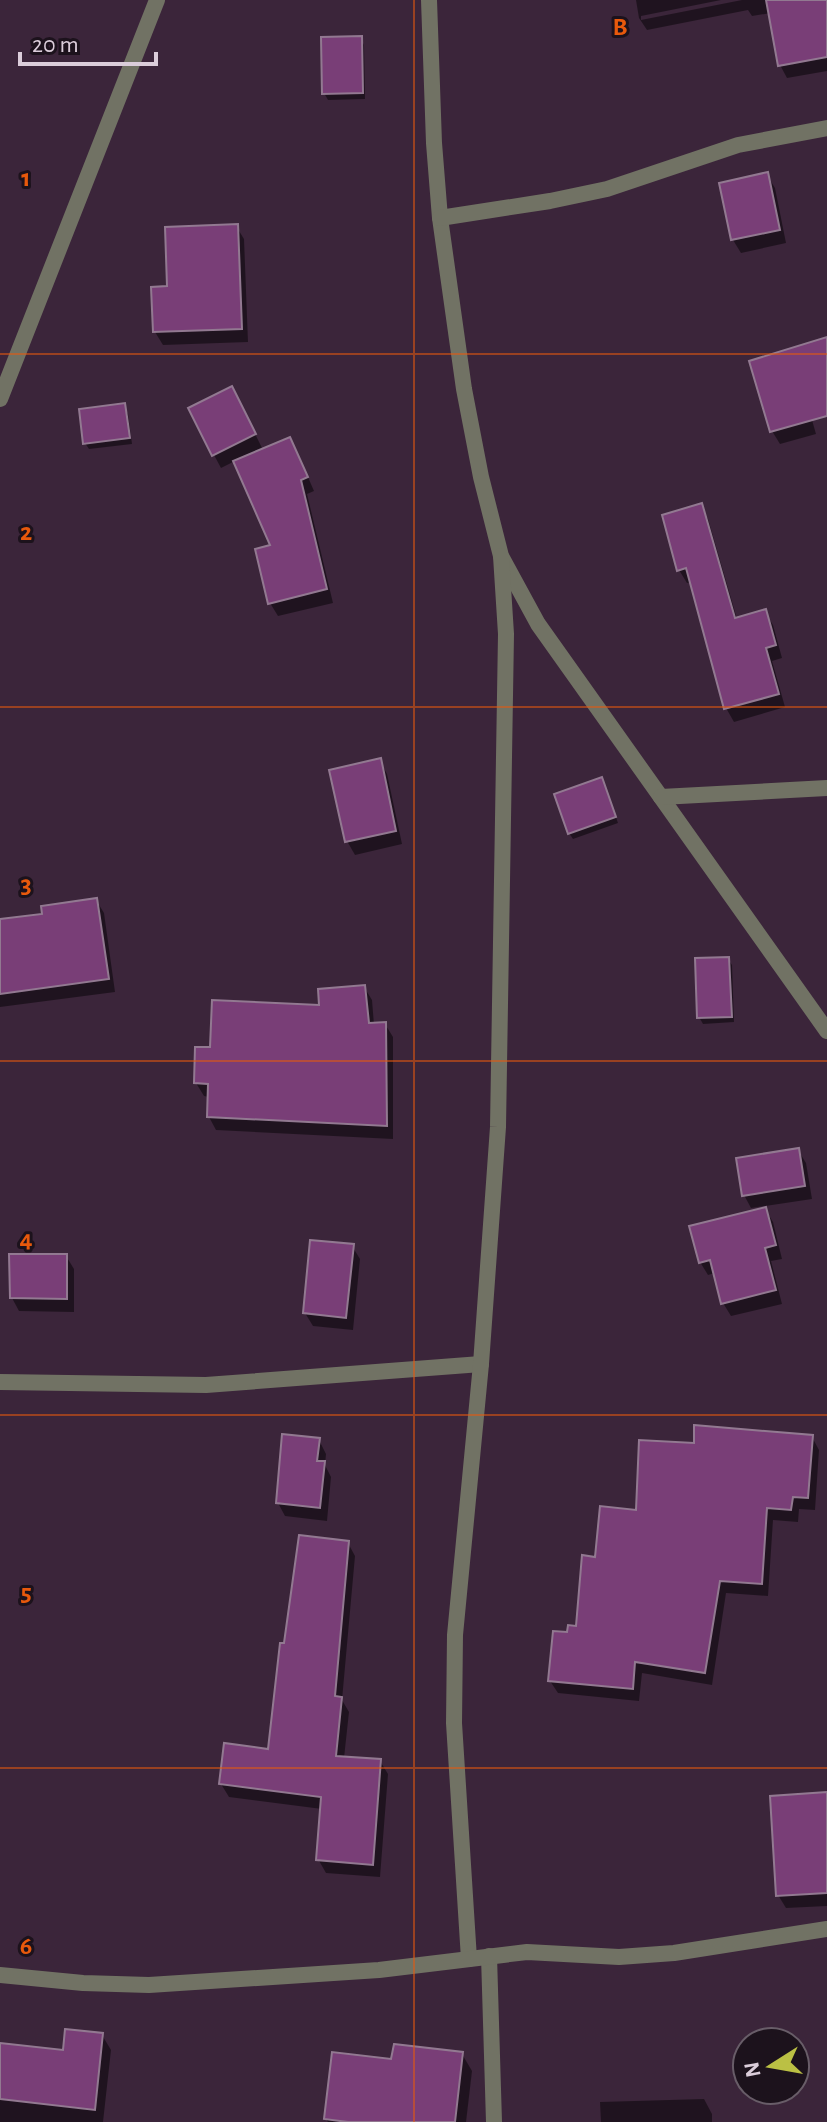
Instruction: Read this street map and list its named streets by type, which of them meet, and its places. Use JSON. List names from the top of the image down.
{
  "scale_bar": "20 m",
  "north": "left",
  "grid": {
    "columns": ["B"],
    "rows": [
      "1",
      "2",
      "3",
      "4",
      "5",
      "6"
    ]
  }
}
